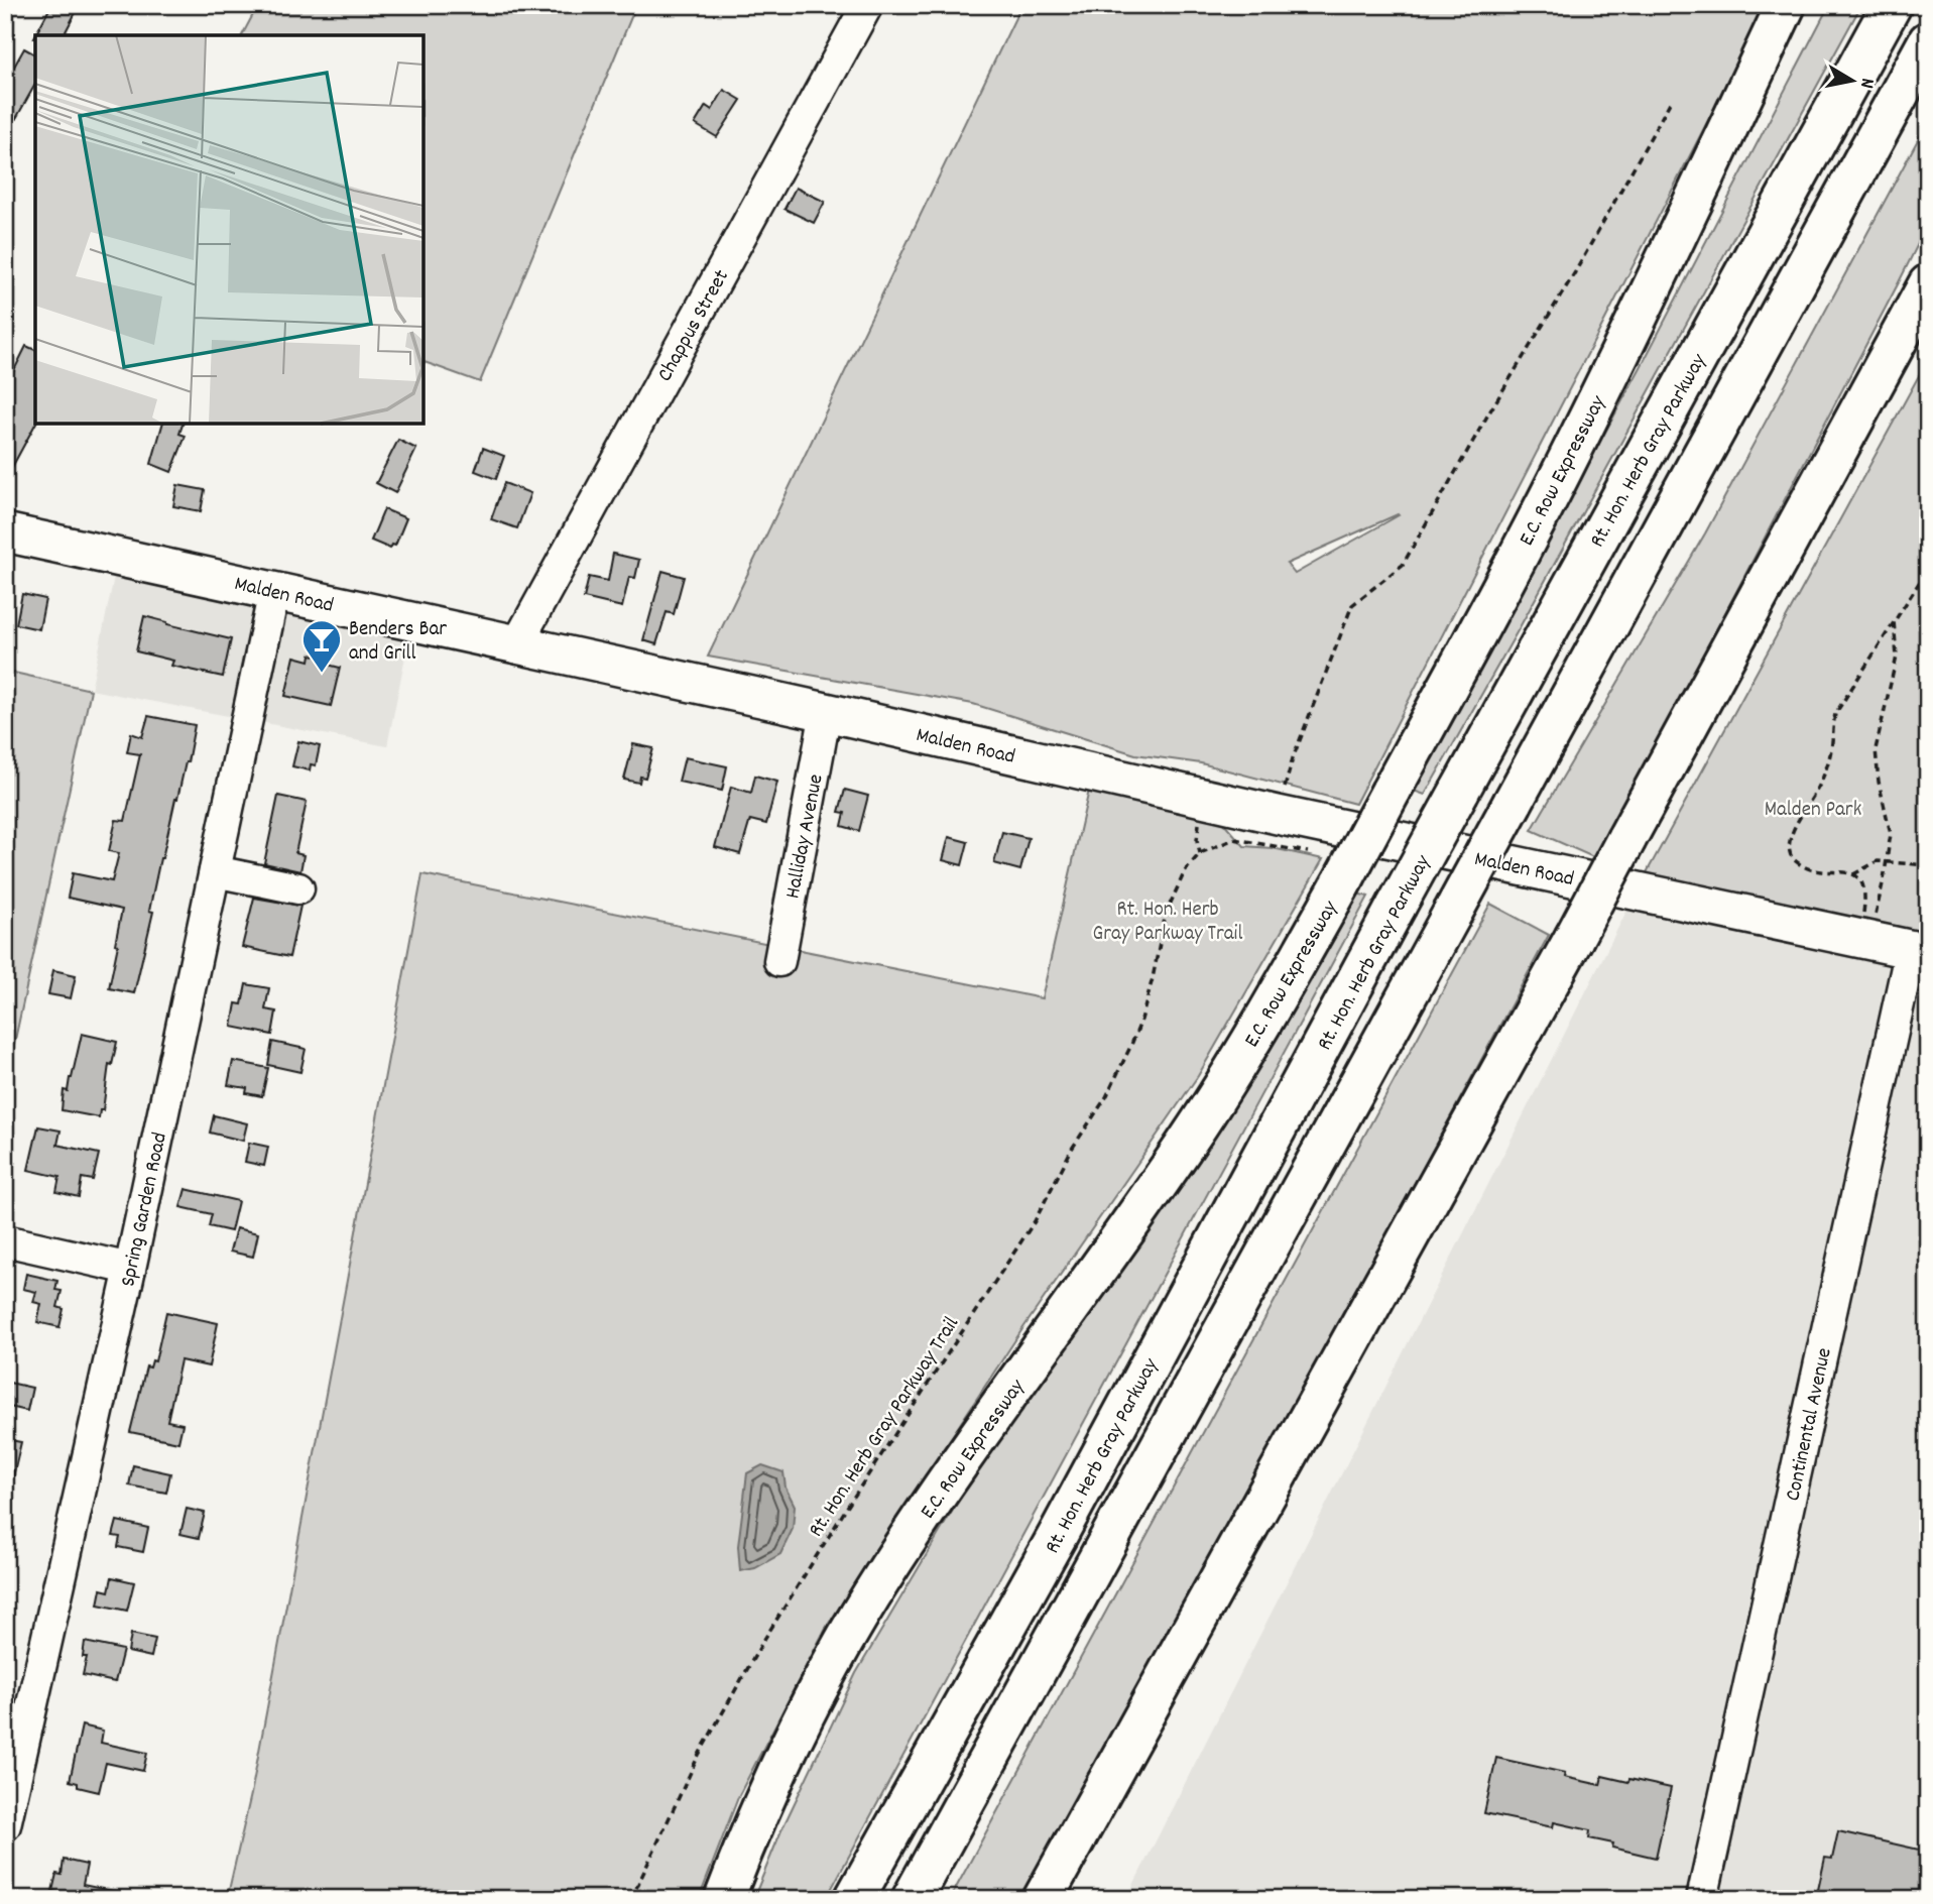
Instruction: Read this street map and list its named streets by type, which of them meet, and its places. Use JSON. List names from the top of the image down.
{
  "streets": {
    "highway": ["Rt. Hon. Herb Gray Parkway", "E.C. Row Expressway"],
    "main road": ["Malden Road"],
    "street": [
      "Chappus Street",
      "Halliday Avenue",
      "Spring Garden Road",
      "Continental Avenue"
    ],
    "path": ["Rt. Hon. Herb Gray Parkway Trail"]
  },
  "crossings": [
    ["Chappus Street", "Malden Road"],
    ["Malden Road", "Halliday Avenue"],
    ["Malden Road", "Spring Garden Road"],
    ["Malden Road", "Continental Avenue"]
  ],
  "parks": ["Malden Park", "Rt. Hon. Herb Gray Parkway Trail"],
  "places": {
    "bar": ["Benders Bar and Grill"]
  },
  "north": "right"
}
